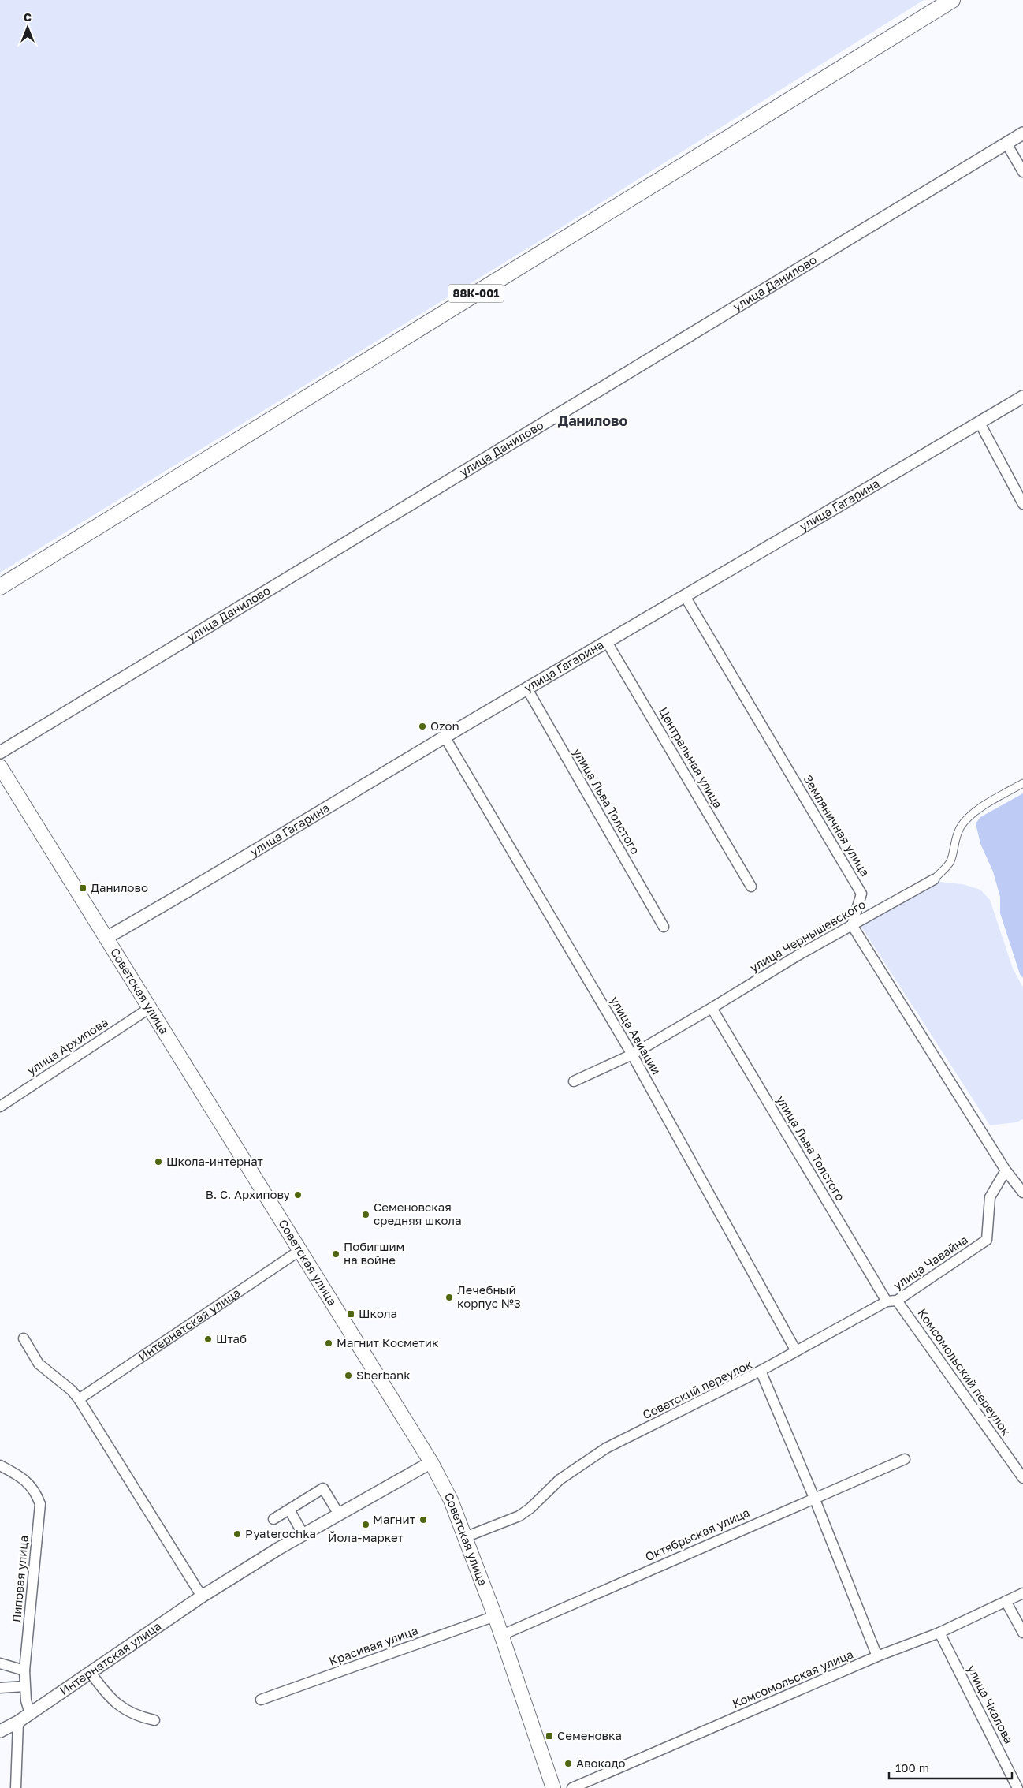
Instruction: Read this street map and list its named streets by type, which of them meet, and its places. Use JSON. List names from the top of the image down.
{
  "streets": {
    "main road": ["88К-001", "Советская улица"],
    "street": [
      "улица Данилово",
      "улица Гагарина",
      "Центральная улица",
      "улица Льва Толстого",
      "Земляничная улица",
      "улица Чернышевского",
      "улица Авиации",
      "улица Архипова",
      "улица Чавайна",
      "Интернатская улица",
      "Комсомольский переулок",
      "Советский переулок",
      "Октябрьская улица",
      "Липовая улица",
      "Красивая улица",
      "Комсомольская улица",
      "улица Чкалова"
    ]
  },
  "crossings": [
    ["улица Гагарина", "Центральная улица"],
    ["улица Гагарина", "улица Льва Толстого"],
    ["улица Гагарина", "Земляничная улица"],
    ["улица Гагарина", "Советская улица"],
    ["улица Гагарина", "улица Авиации"],
    ["улица Льва Толстого", "улица Чернышевского"],
    ["улица Льва Толстого", "улица Чавайна"],
    ["Земляничная улица", "улица Чернышевского"],
    ["улица Чернышевского", "улица Авиации"],
    ["Советская улица", "улица Архипова"],
    ["Советская улица", "Интернатская улица"],
    ["Советская улица", "Советский переулок"],
    ["Советская улица", "Октябрьская улица"],
    ["Советская улица", "Красивая улица"],
    ["улица Авиации", "улица Чавайна"],
    ["улица Чавайна", "Комсомольский переулок"],
    ["улица Чавайна", "Советский переулок"],
    ["Интернатская улица", "Липовая улица"],
    ["Советский переулок", "Октябрьская улица"],
    ["Советский переулок", "Комсомольская улица"],
    ["Комсомольская улица", "улица Чкалова"]
  ],
  "districts": ["Данилово"],
  "places": {
    "other": [
      "Ozon",
      "Школа-интернат",
      "В. С. Архипову",
      "Семеновская средняя школа",
      "Побигшим на войне",
      "Лечебный корпус №3",
      "Штаб",
      "Магнит Косметик",
      "Sberbank",
      "Магнит",
      "Йола-маркет",
      "Pyaterochka",
      "Авокадо"
    ],
    "transit": ["Данилово", "Школа", "Семеновка"]
  },
  "scale_bar": "100 m",
  "north": "top"
}
